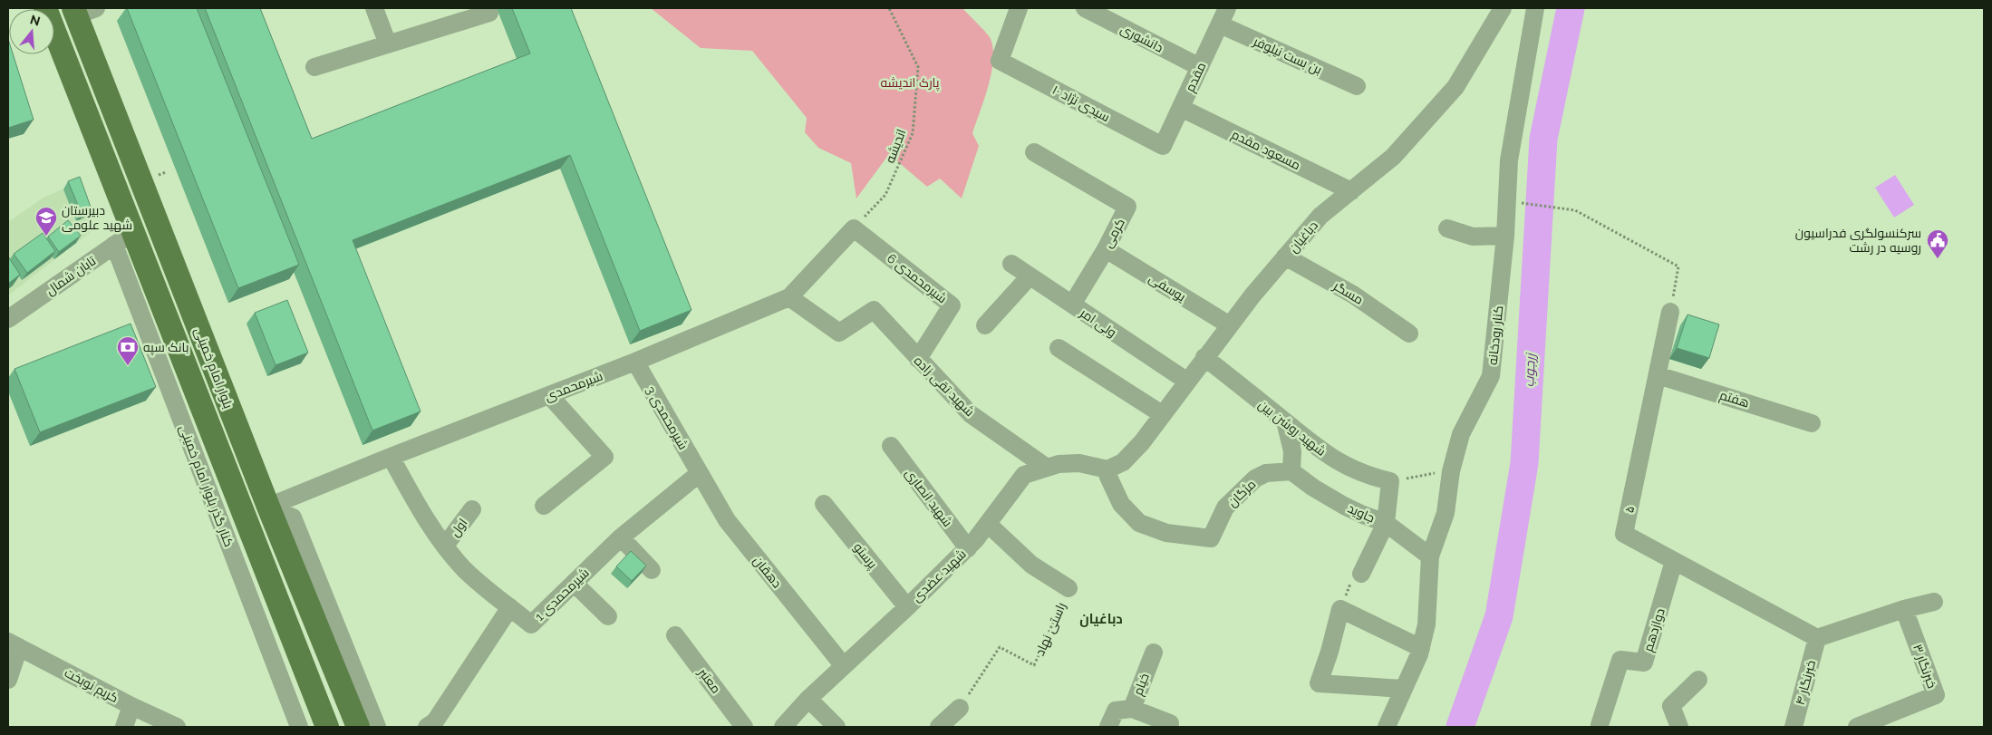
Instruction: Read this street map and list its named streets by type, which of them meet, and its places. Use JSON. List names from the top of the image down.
{
  "streets": {
    "main road": ["بلوار امام خمینی"],
    "street": [
      "دانشوری",
      "بن بست نیلوفر",
      "مقدم",
      "سیدی نژاد ۱۰",
      "مسعود مقدم",
      "کرمی",
      "دباغیان",
      "تابان شمال",
      "شیرمحمدی 6",
      "یوسفی",
      "مسگر",
      "ولی امر",
      "کنار رودخانه",
      "شیرمحمدی",
      "شهید تقی زاده",
      "هفتم",
      "شیرمحمدی 3",
      "شهید روشن بین",
      "کنار گذر بلوار امام خمینی",
      "مژگان",
      "شهید انصاری",
      "۵",
      "جاوید",
      "اول",
      "پرستو",
      "دهقان",
      "شهید عضدی",
      "شیرمحمدی 1",
      "راستی نهاد",
      "دوازدهم",
      "خبرنگار ۳",
      "معتبر",
      "خبرنگار ۴",
      "خیام",
      "کریم نوبخت"
    ],
    "path": ["اندیشه"]
  },
  "crossings": [
    ["دانشوری", "مقدم"],
    ["بن بست نیلوفر", "مقدم"],
    ["مقدم", "سیدی نژاد ۱۰"],
    ["مقدم", "مسعود مقدم"],
    ["اندیشه", "شیرمحمدی 6"],
    ["اندیشه", "شیرمحمدی"],
    ["مسعود مقدم", "دباغیان"],
    ["کرمی", "یوسفی"],
    ["کرمی", "ولی امر"],
    ["دباغیان", "یوسفی"],
    ["دباغیان", "مسگر"],
    ["دباغیان", "ولی امر"],
    ["دباغیان", "شهید روشن بین"],
    ["دباغیان", "مژگان"],
    ["دباغیان", "شهید عضدی"],
    ["تابان شمال", "بلوار امام خمینی"],
    ["تابان شمال", "کنار گذر بلوار امام خمینی"],
    ["شیرمحمدی 6", "شیرمحمدی"],
    ["شیرمحمدی 6", "شهید تقی زاده"],
    ["کنار رودخانه", "جاوید"],
    ["بلوار امام خمینی", "شیرمحمدی"],
    ["بلوار امام خمینی", "کنار گذر بلوار امام خمینی"],
    ["شیرمحمدی", "شهید تقی زاده"],
    ["شیرمحمدی", "شیرمحمدی 3"],
    ["شیرمحمدی", "شیرمحمدی 1"],
    ["شهید تقی زاده", "شهید عضدی"],
    ["هفتم", "۵"],
    ["شیرمحمدی 3", "دهقان"],
    ["شیرمحمدی 3", "شیرمحمدی 1"],
    ["مژگان", "جاوید"],
    ["مژگان", "شهید عضدی"],
    ["شهید انصاری", "شهید عضدی"],
    ["۵", "دوازدهم"],
    ["۵", "خبرنگار ۴"],
    ["اول", "شیرمحمدی 1"],
    ["پرستو", "شهید عضدی"],
    ["دهقان", "شهید عضدی"],
    ["دهقان", "شیرمحمدی 1"],
    ["شهید عضدی", "راستی نهاد"]
  ],
  "districts": ["دباغیان"],
  "water": ["زرجوب"],
  "parks": ["پارک اندیشه"],
  "places": {
    "school or university": ["دبیرستان شهید علومی"],
    "public building": ["سرکنسولگری فدراسیون روسیه در رشت"],
    "bank": ["بانک سپه"]
  },
  "north": "top"
}
